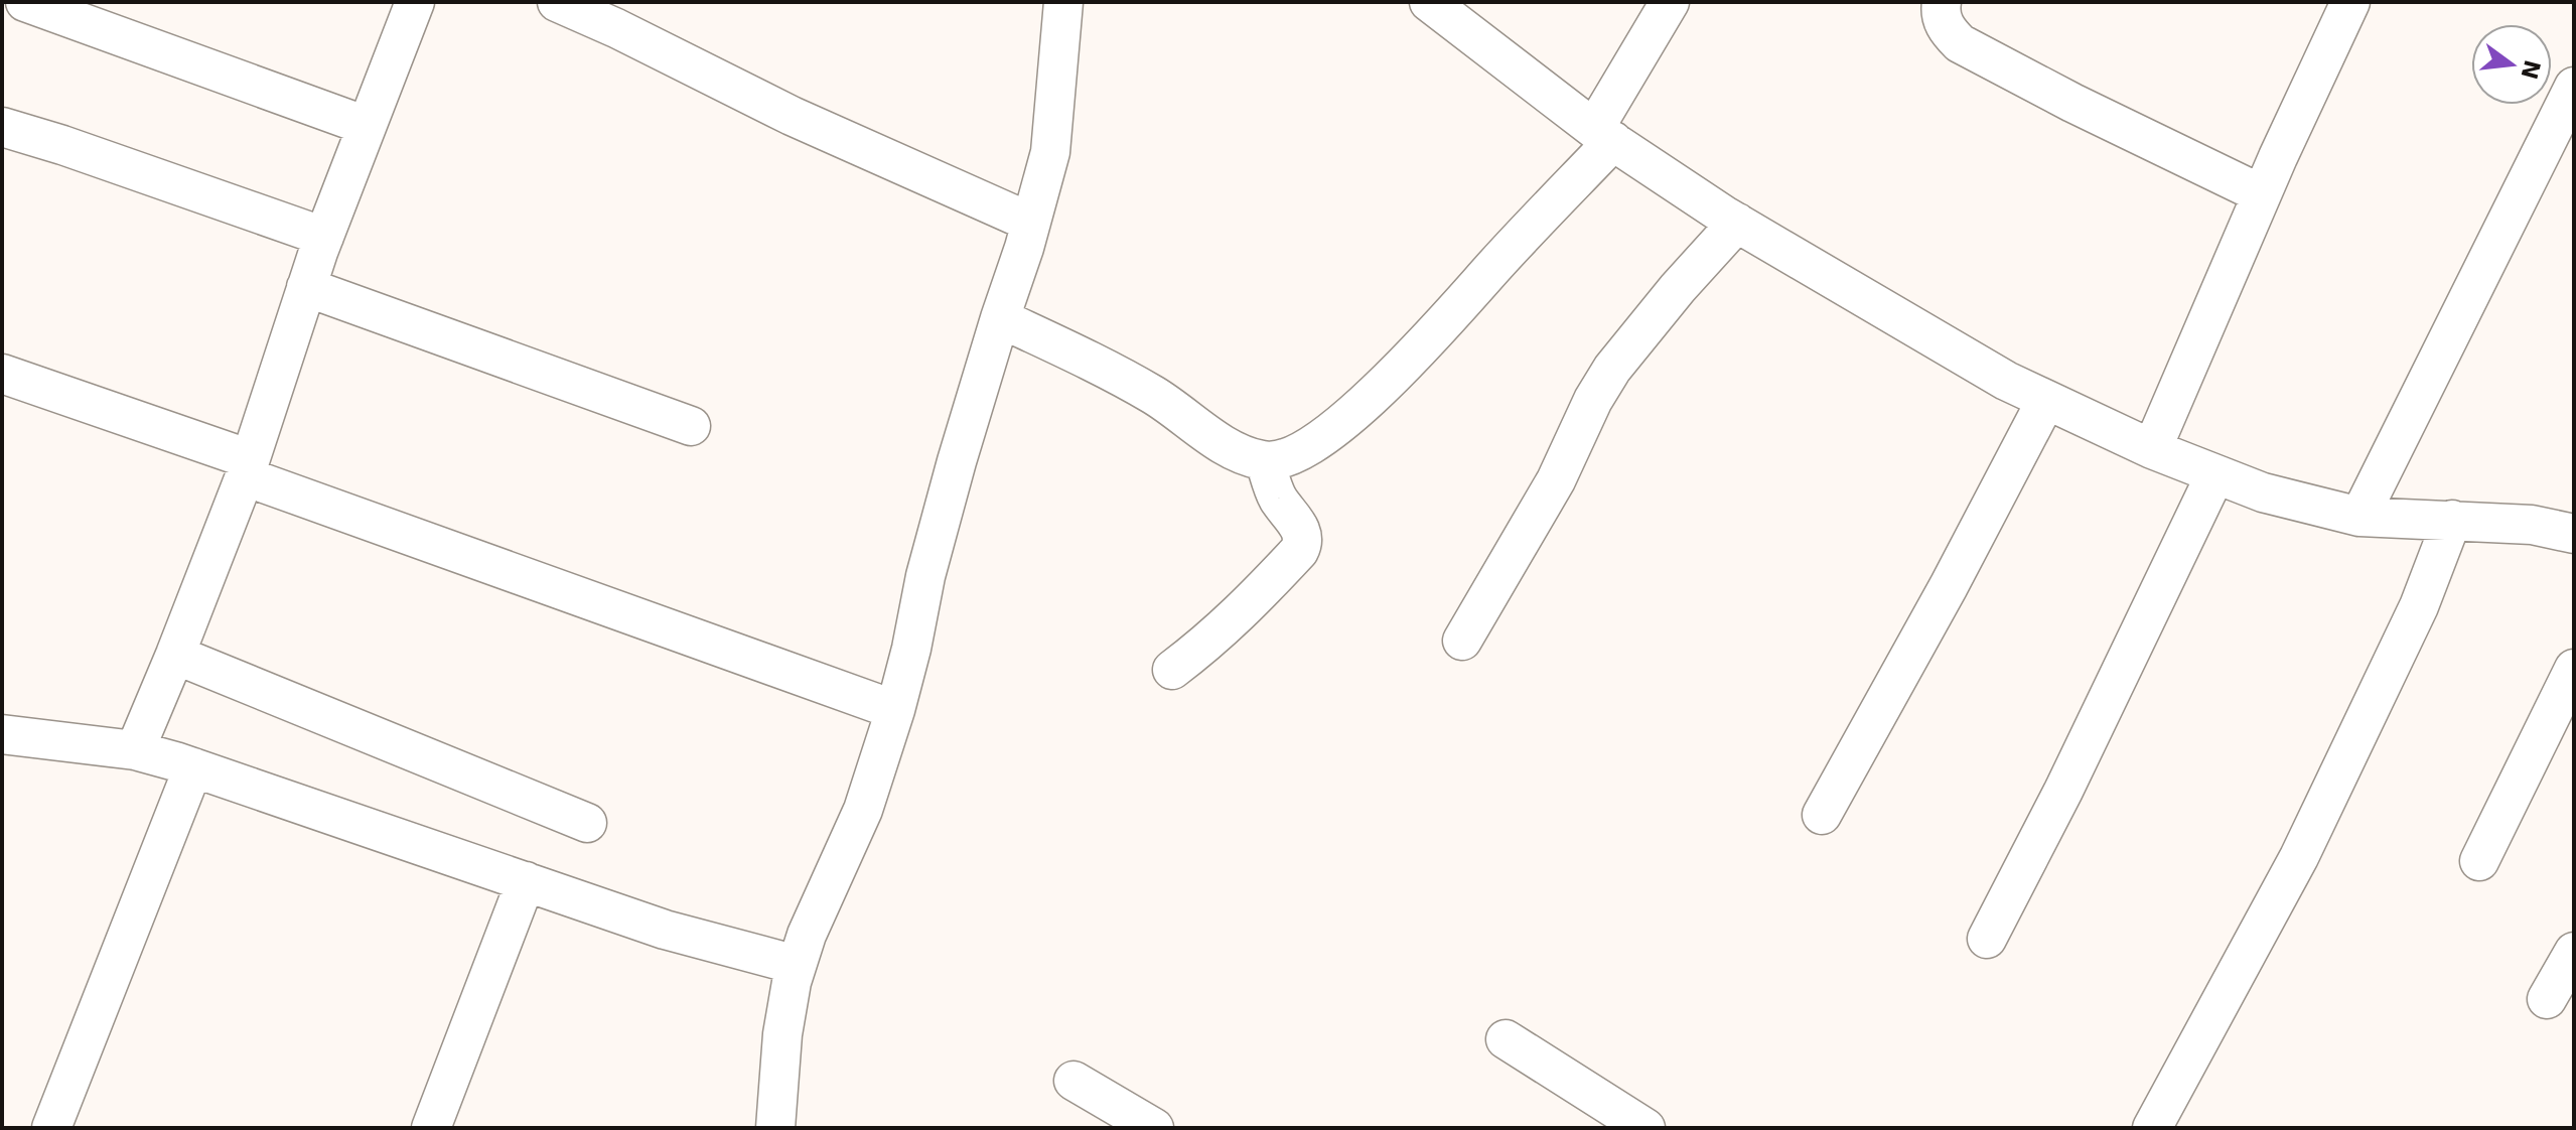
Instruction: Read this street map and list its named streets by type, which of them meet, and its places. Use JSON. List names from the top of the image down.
{
  "north": "right"
}
